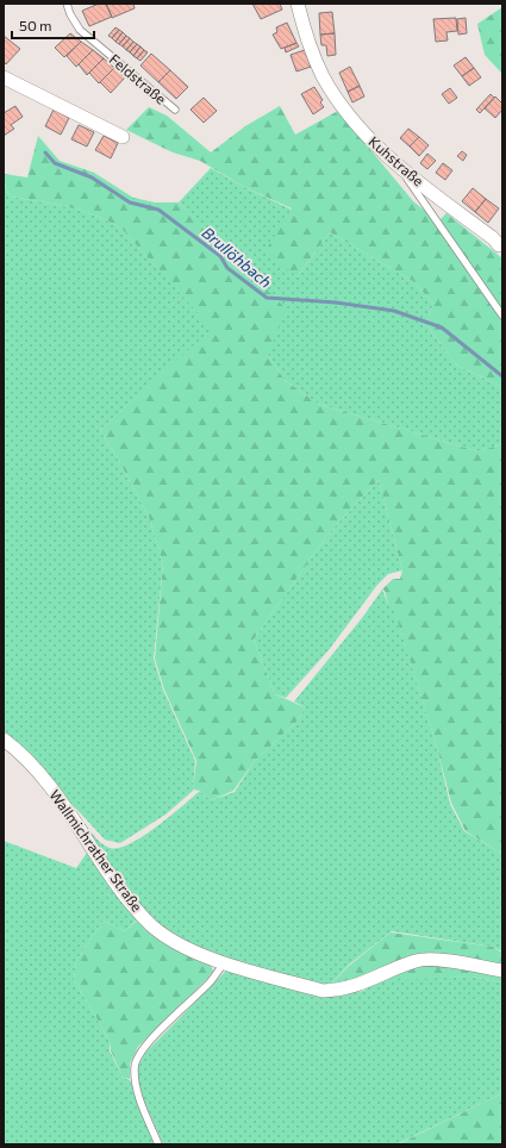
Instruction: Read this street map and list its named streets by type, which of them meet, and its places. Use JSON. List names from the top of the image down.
{
  "streets": {
    "street": ["Kuhstraße", "Wallmichrather Straße"],
    "lane": ["Feldstraße"]
  },
  "water": ["Brullöhbach"],
  "scale_bar": "50 m"
}
